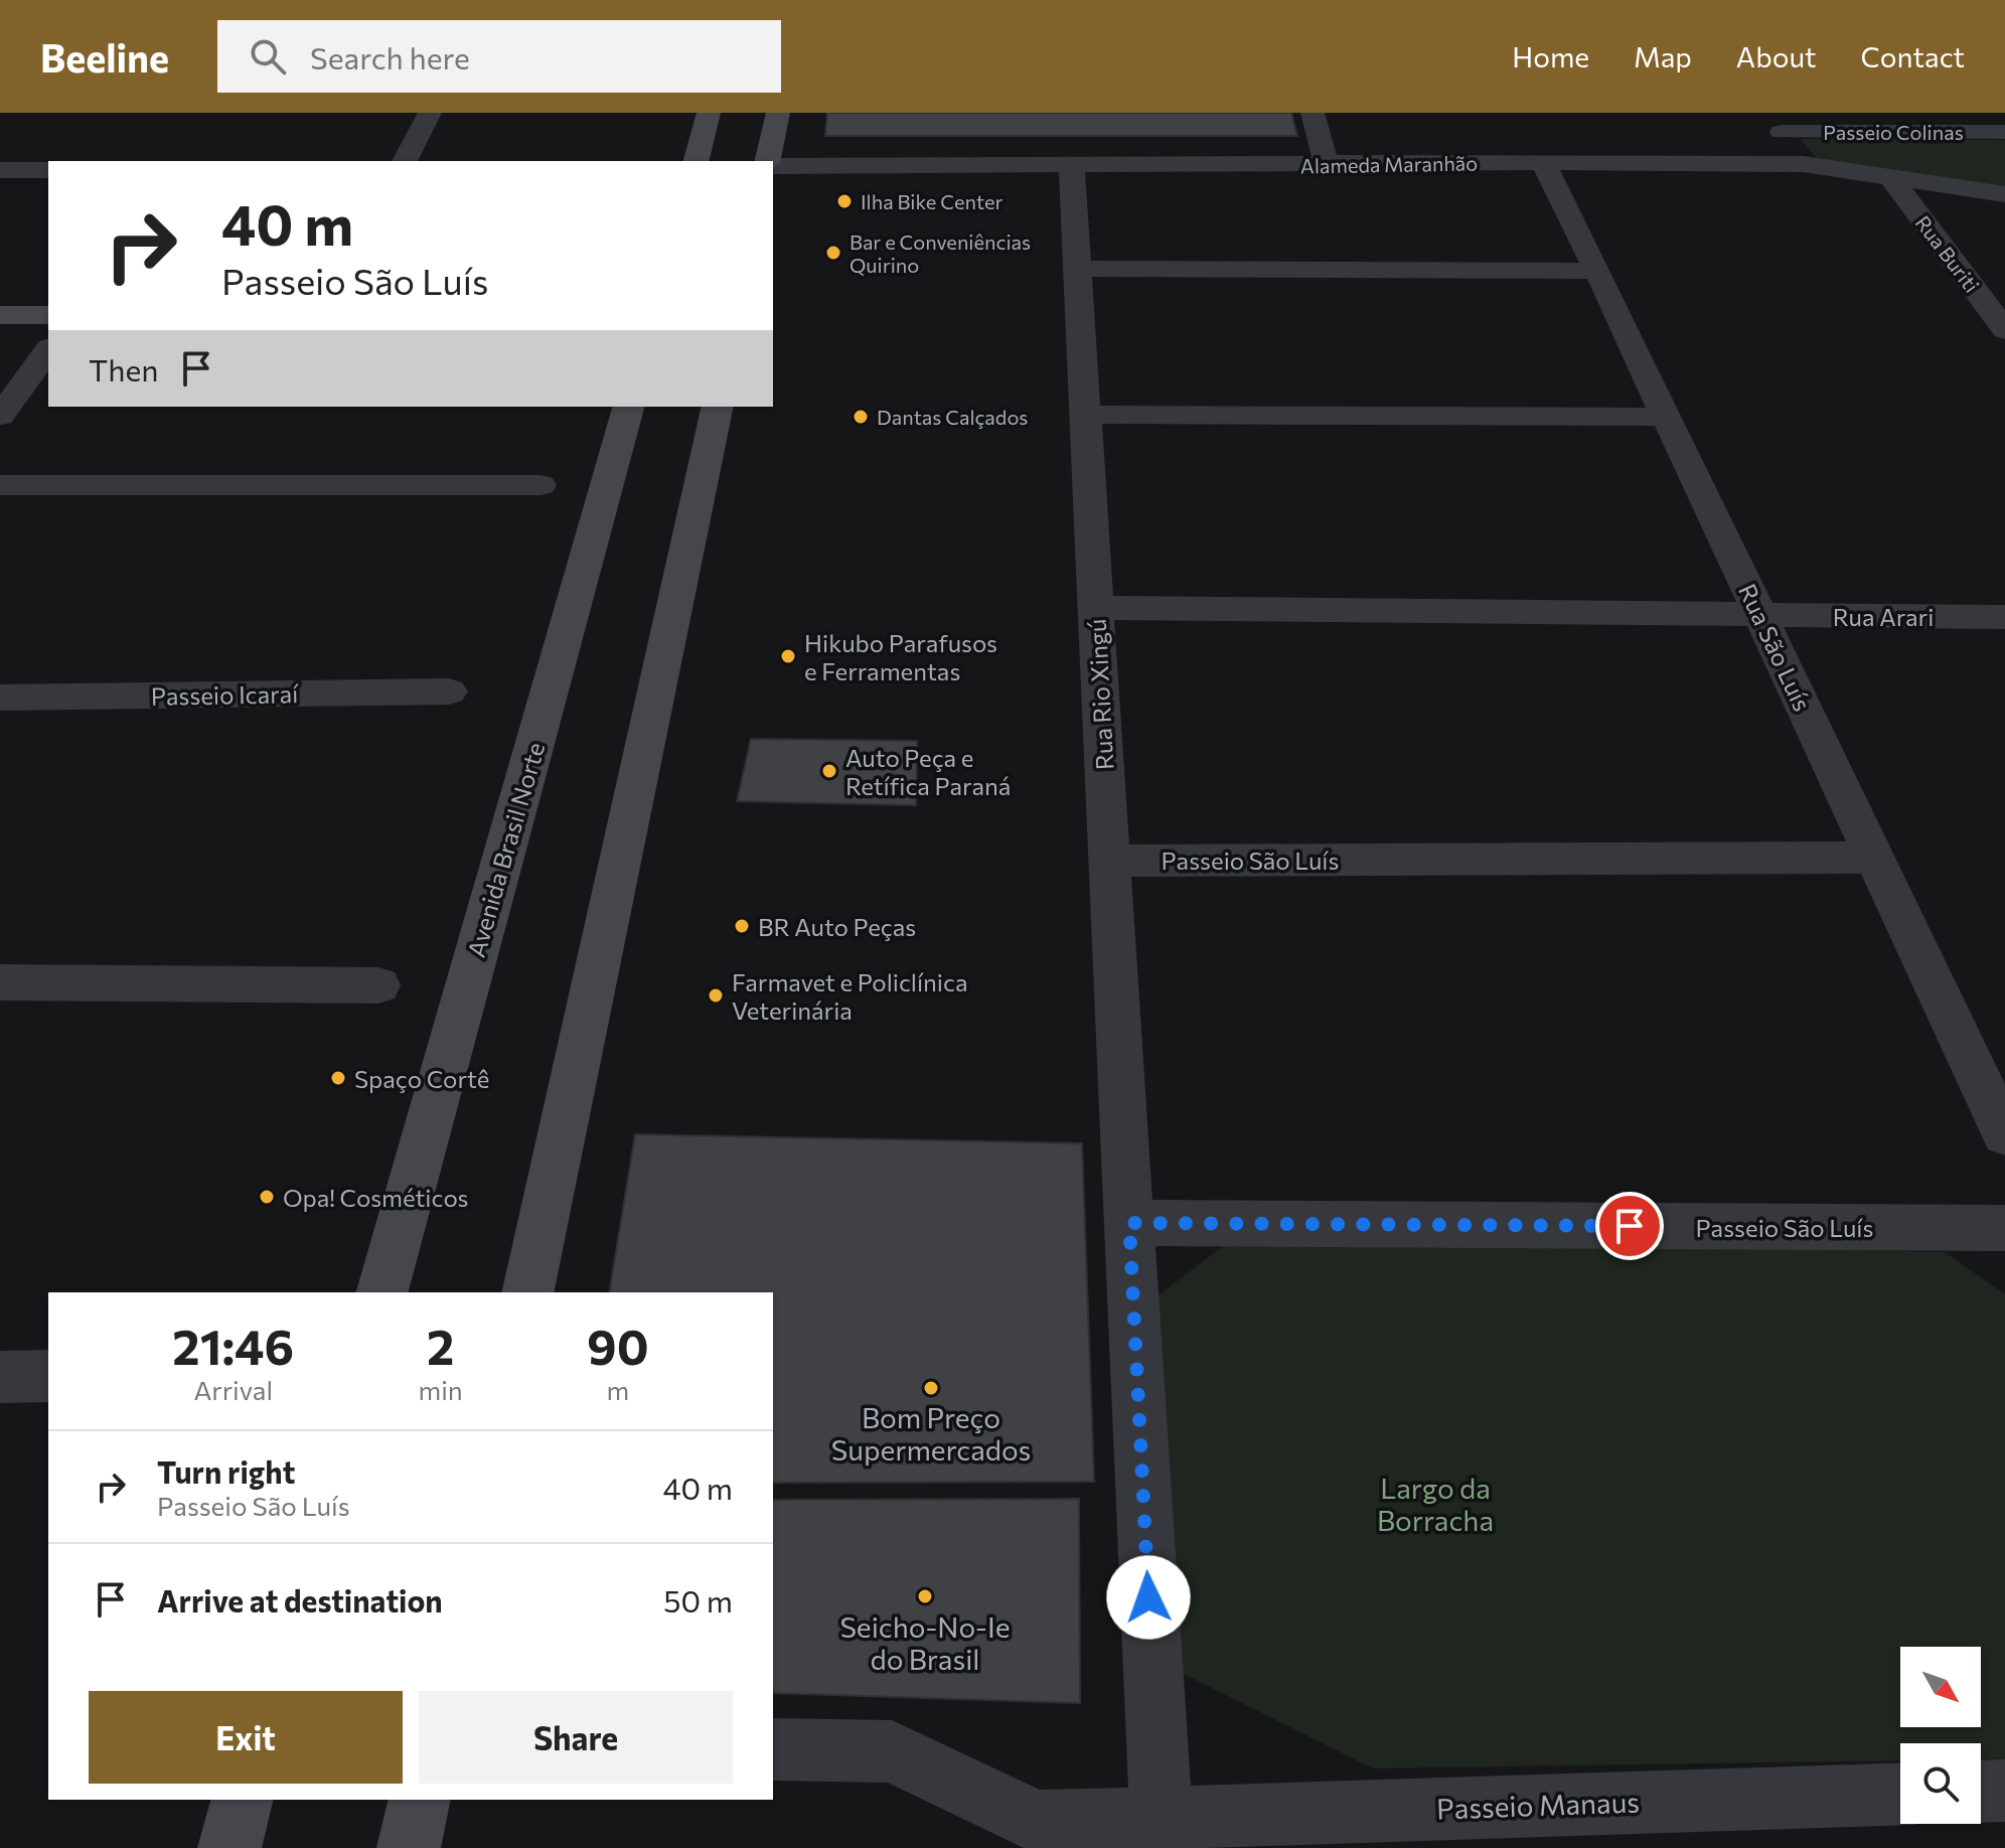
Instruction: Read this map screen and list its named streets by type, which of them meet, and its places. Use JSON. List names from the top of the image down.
{
  "streets": {
    "main road": ["Avenida Brasil Norte"],
    "street": [
      "Passeio Colinas",
      "Alameda Maranhão",
      "Rua Buriti",
      "Rua Arari",
      "Rua São Luís",
      "Passeio Icaraí",
      "Rua Rio Xingú",
      "Passeio São Luís",
      "Passeio Manaus"
    ]
  },
  "crossings": [
    ["Alameda Maranhão", "Rua Buriti"],
    ["Alameda Maranhão", "Rua São Luís"],
    ["Alameda Maranhão", "Rua Rio Xingú"],
    ["Rua Arari", "Rua São Luís"],
    ["Rua São Luís", "Passeio São Luís"],
    ["Rua Rio Xingú", "Passeio São Luís"],
    ["Rua Rio Xingú", "Passeio Manaus"]
  ],
  "parks": ["Largo da Borracha"],
  "places": [
    "Ilha Bike Center",
    "Bar e Conveniências Quirino",
    "Dantas Calçados",
    "Hikubo Parafusos e Ferramentas",
    "Auto Peça e Retífica Paraná",
    "BR Auto Peças",
    "Farmavet e Policlínica Veterinária",
    "Spaço Cortê",
    "Opa! Cosméticos",
    "Bom Preço Supermercados",
    "Seicho-No-Ie do Brasil"
  ],
  "north": "bottom right",
  "page": {
    "header": "Beeline",
    "search": "Search here",
    "nav": [
      "Home",
      "Map",
      "About",
      "Contact"
    ],
    "turn": ["40 m", "Passeio São Luís"],
    "then": "Then",
    "eta": [
      "21:46",
      "Arrival",
      "2",
      "min",
      "90",
      "m"
    ],
    "list": [
      {
        "name": "Turn right",
        "note": "Passeio São Luís",
        "value": "40 m"
      },
      {
        "name": "Arrive at destination",
        "value": "50 m"
      }
    ],
    "buttons": ["Exit", "Share"]
  }
}
